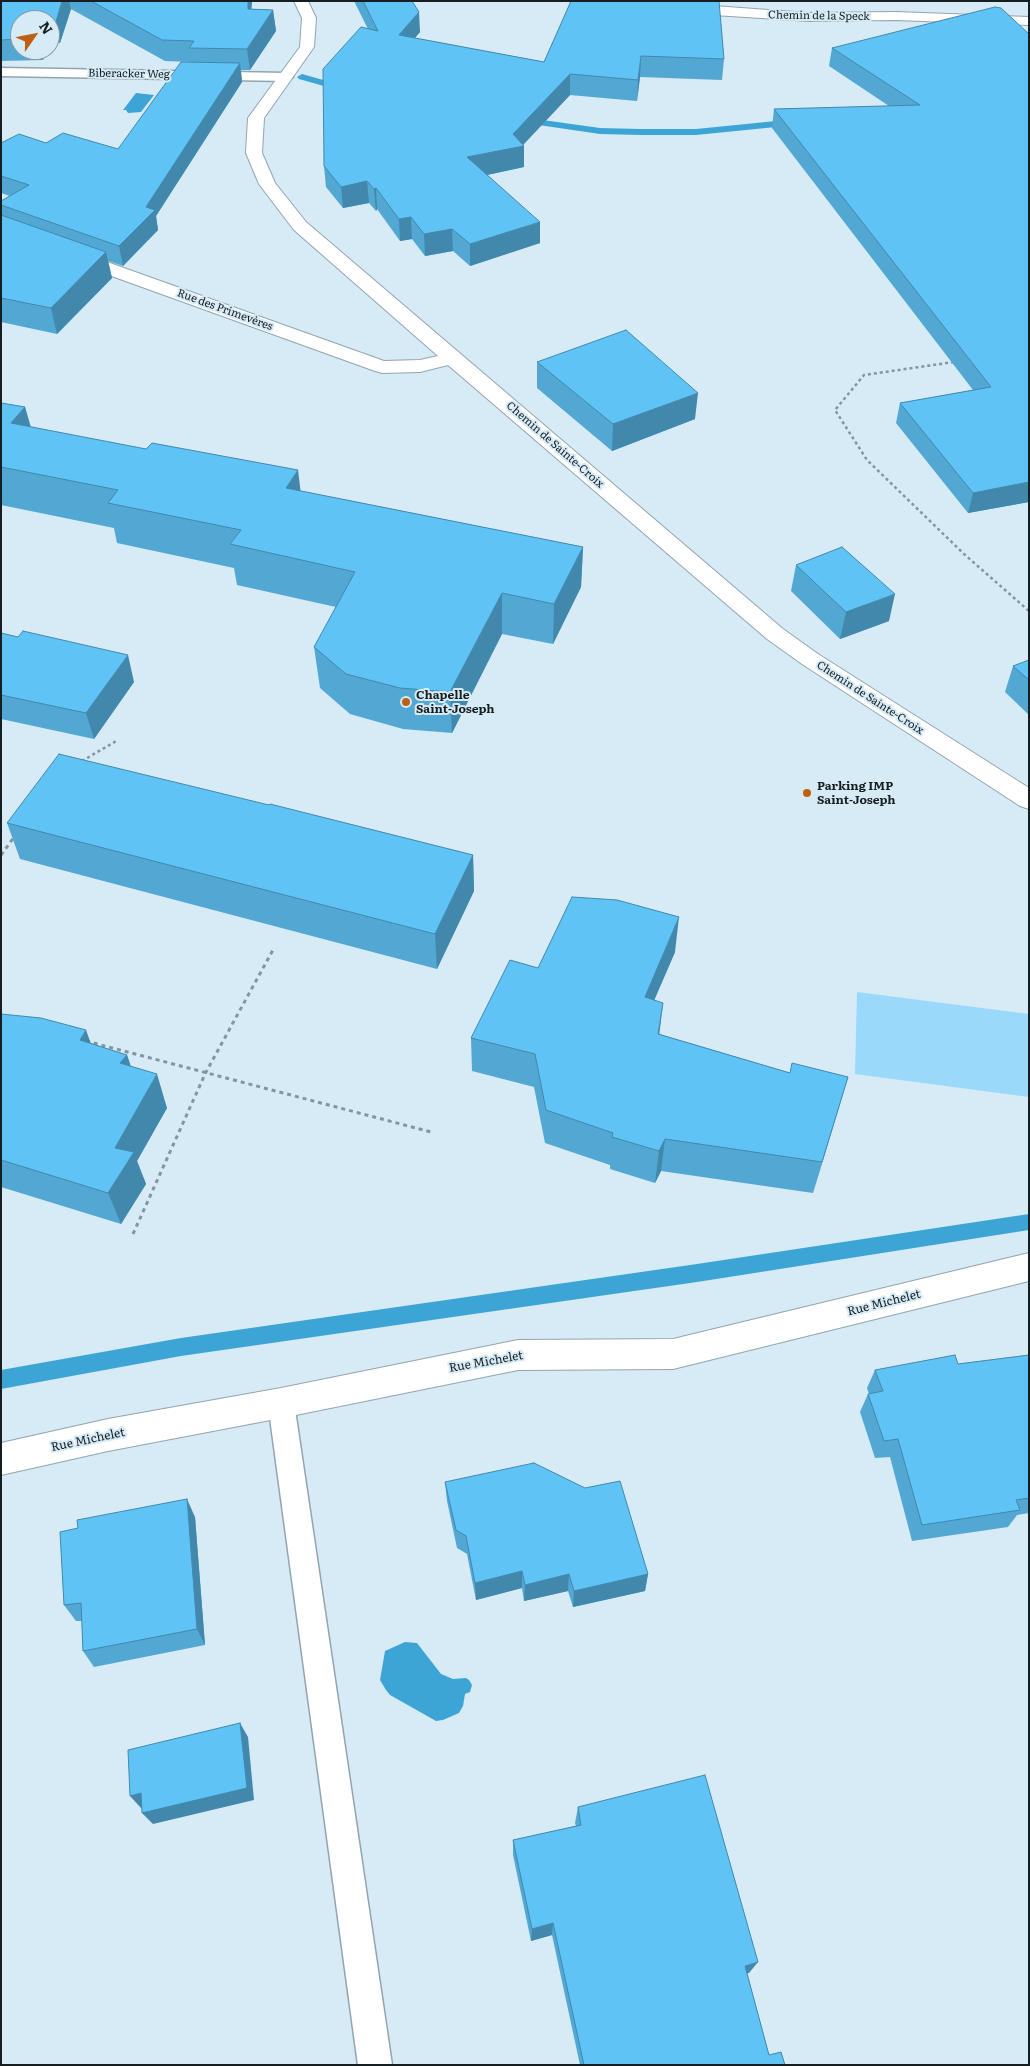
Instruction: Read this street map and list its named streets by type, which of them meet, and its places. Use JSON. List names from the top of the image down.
{
  "streets": {
    "street": [
      "Chemin de la Speck",
      "Rue des Primevères",
      "Chemin de Sainte-Croix",
      "Rue Michelet"
    ],
    "lane": ["Biberacker Weg"]
  },
  "crossings": [
    ["Biberacker Weg", "Chemin de Sainte-Croix"],
    ["Rue des Primevères", "Chemin de Sainte-Croix"]
  ],
  "places": ["Chapelle Saint-Joseph", "Parking IMP Saint-Joseph"],
  "north": "top right"
}
